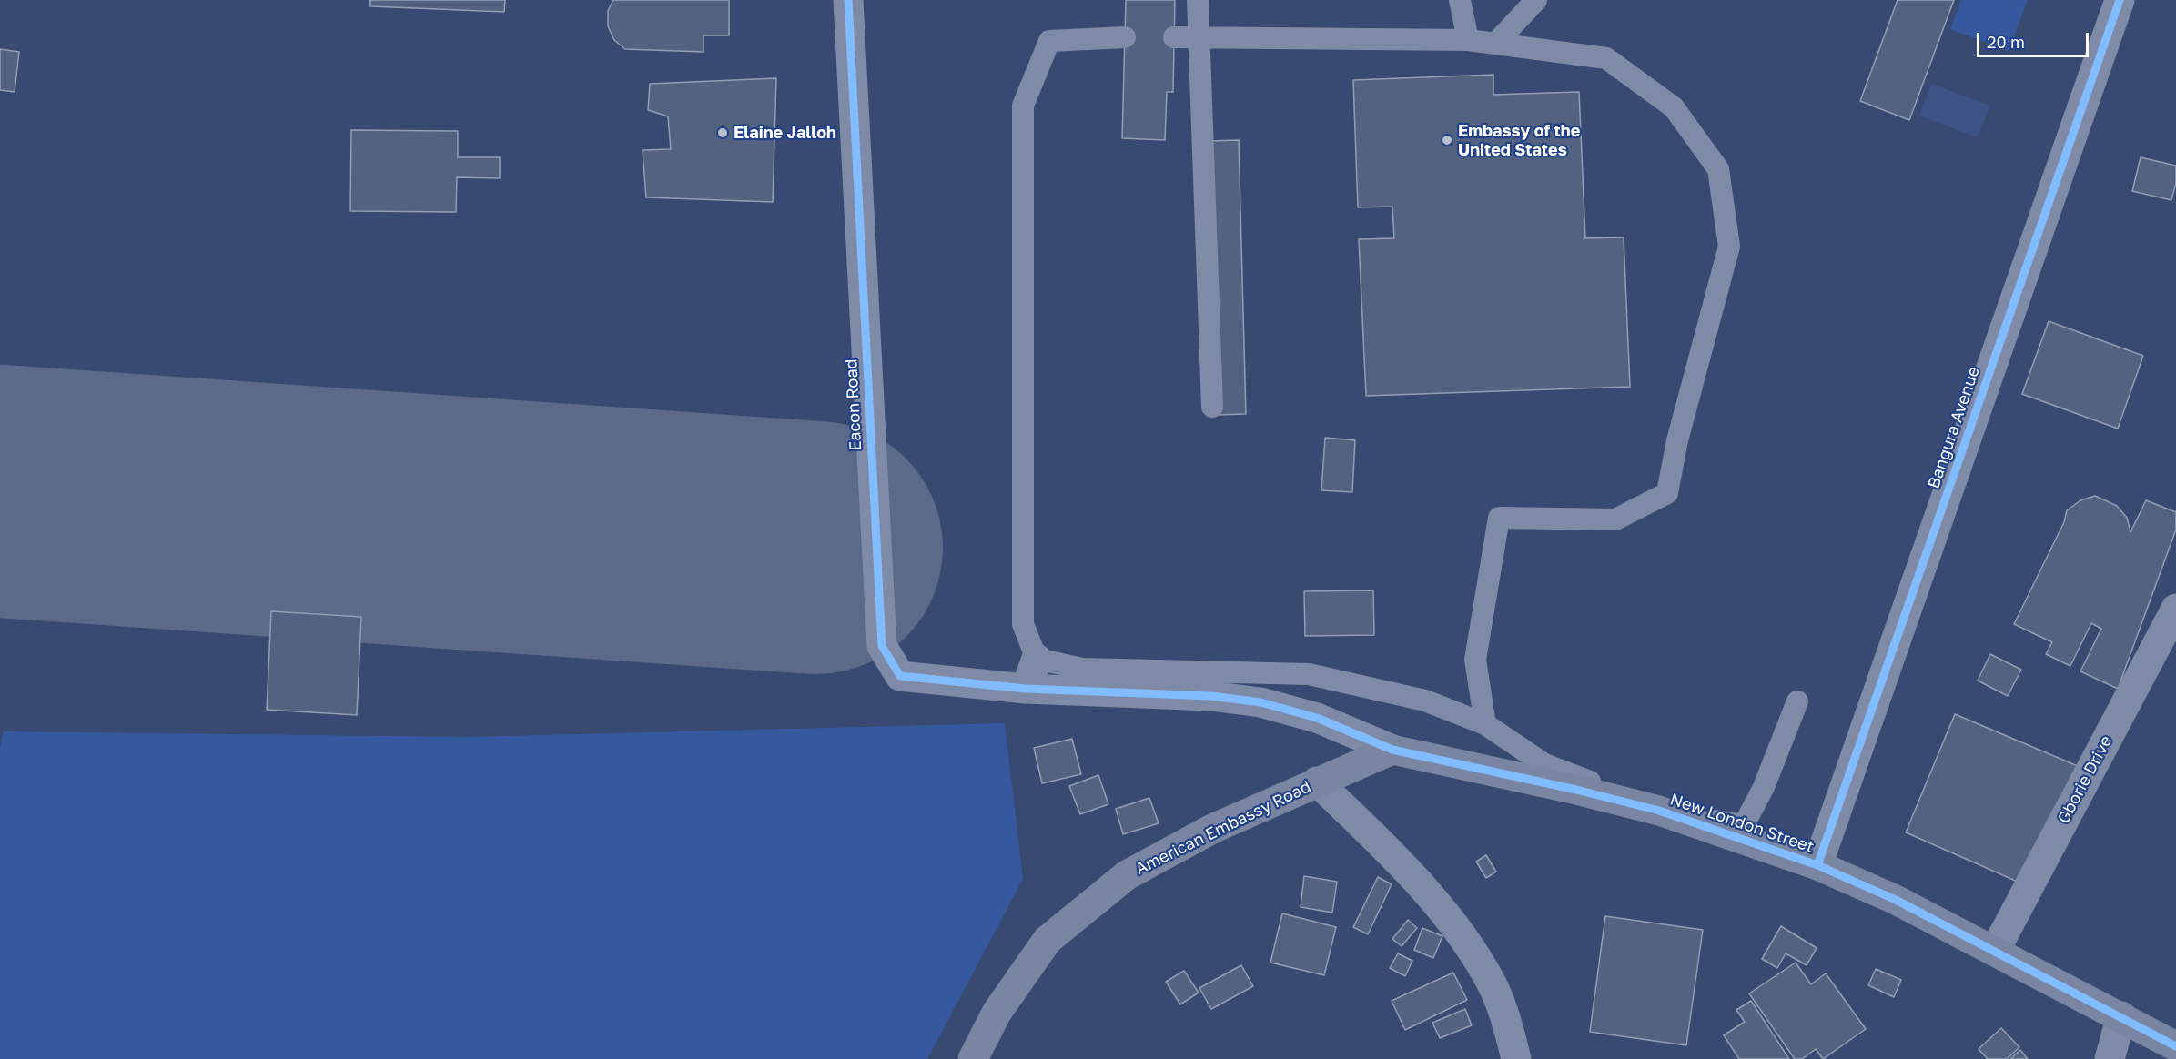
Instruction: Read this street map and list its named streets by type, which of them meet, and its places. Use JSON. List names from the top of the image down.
{
  "streets": {
    "street": [
      "Eacon Road",
      "Bangura Avenue",
      "Gborie Drive",
      "New London Street",
      "American Embassy Road"
    ]
  },
  "crossings": [
    ["Bangura Avenue", "New London Street"],
    ["Gborie Drive", "New London Street"],
    ["New London Street", "American Embassy Road"]
  ],
  "places": ["Elaine Jalloh", "Embassy of the United States"],
  "scale_bar": "20 m"
}
